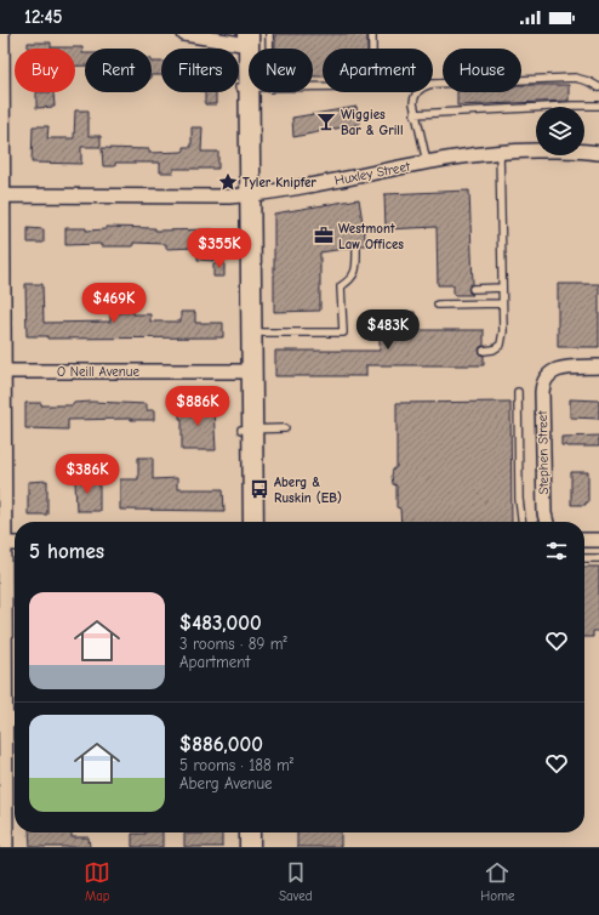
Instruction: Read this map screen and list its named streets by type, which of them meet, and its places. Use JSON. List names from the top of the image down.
{
  "streets": {
    "street": ["Huxley Street", "O Neill Avenue", "Stephen Street"]
  },
  "places": {
    "bar": ["Wiggies Bar & Grill"],
    "place": ["Tyler Knipfer"],
    "office": ["Westmont Law Offices"],
    "bus stop": ["Aberg & Ruskin (EB)"]
  },
  "page": {
    "status": "12:45",
    "chip": [
      "Buy",
      "Rent",
      "Filters",
      "New",
      "Apartment",
      "House"
    ],
    "price": [
      "$355K",
      "$469K",
      "$483K",
      "$886K",
      "$386K"
    ],
    "heading": "5 homes",
    "list": [
      {
        "name": "$483,000",
        "note": "3 rooms · 89 m² · Apartment"
      },
      {
        "name": "$886,000",
        "note": "5 rooms · 188 m² · Aberg Avenue"
      }
    ],
    "tabs": ["Map", "Saved", "Home"]
  }
}
